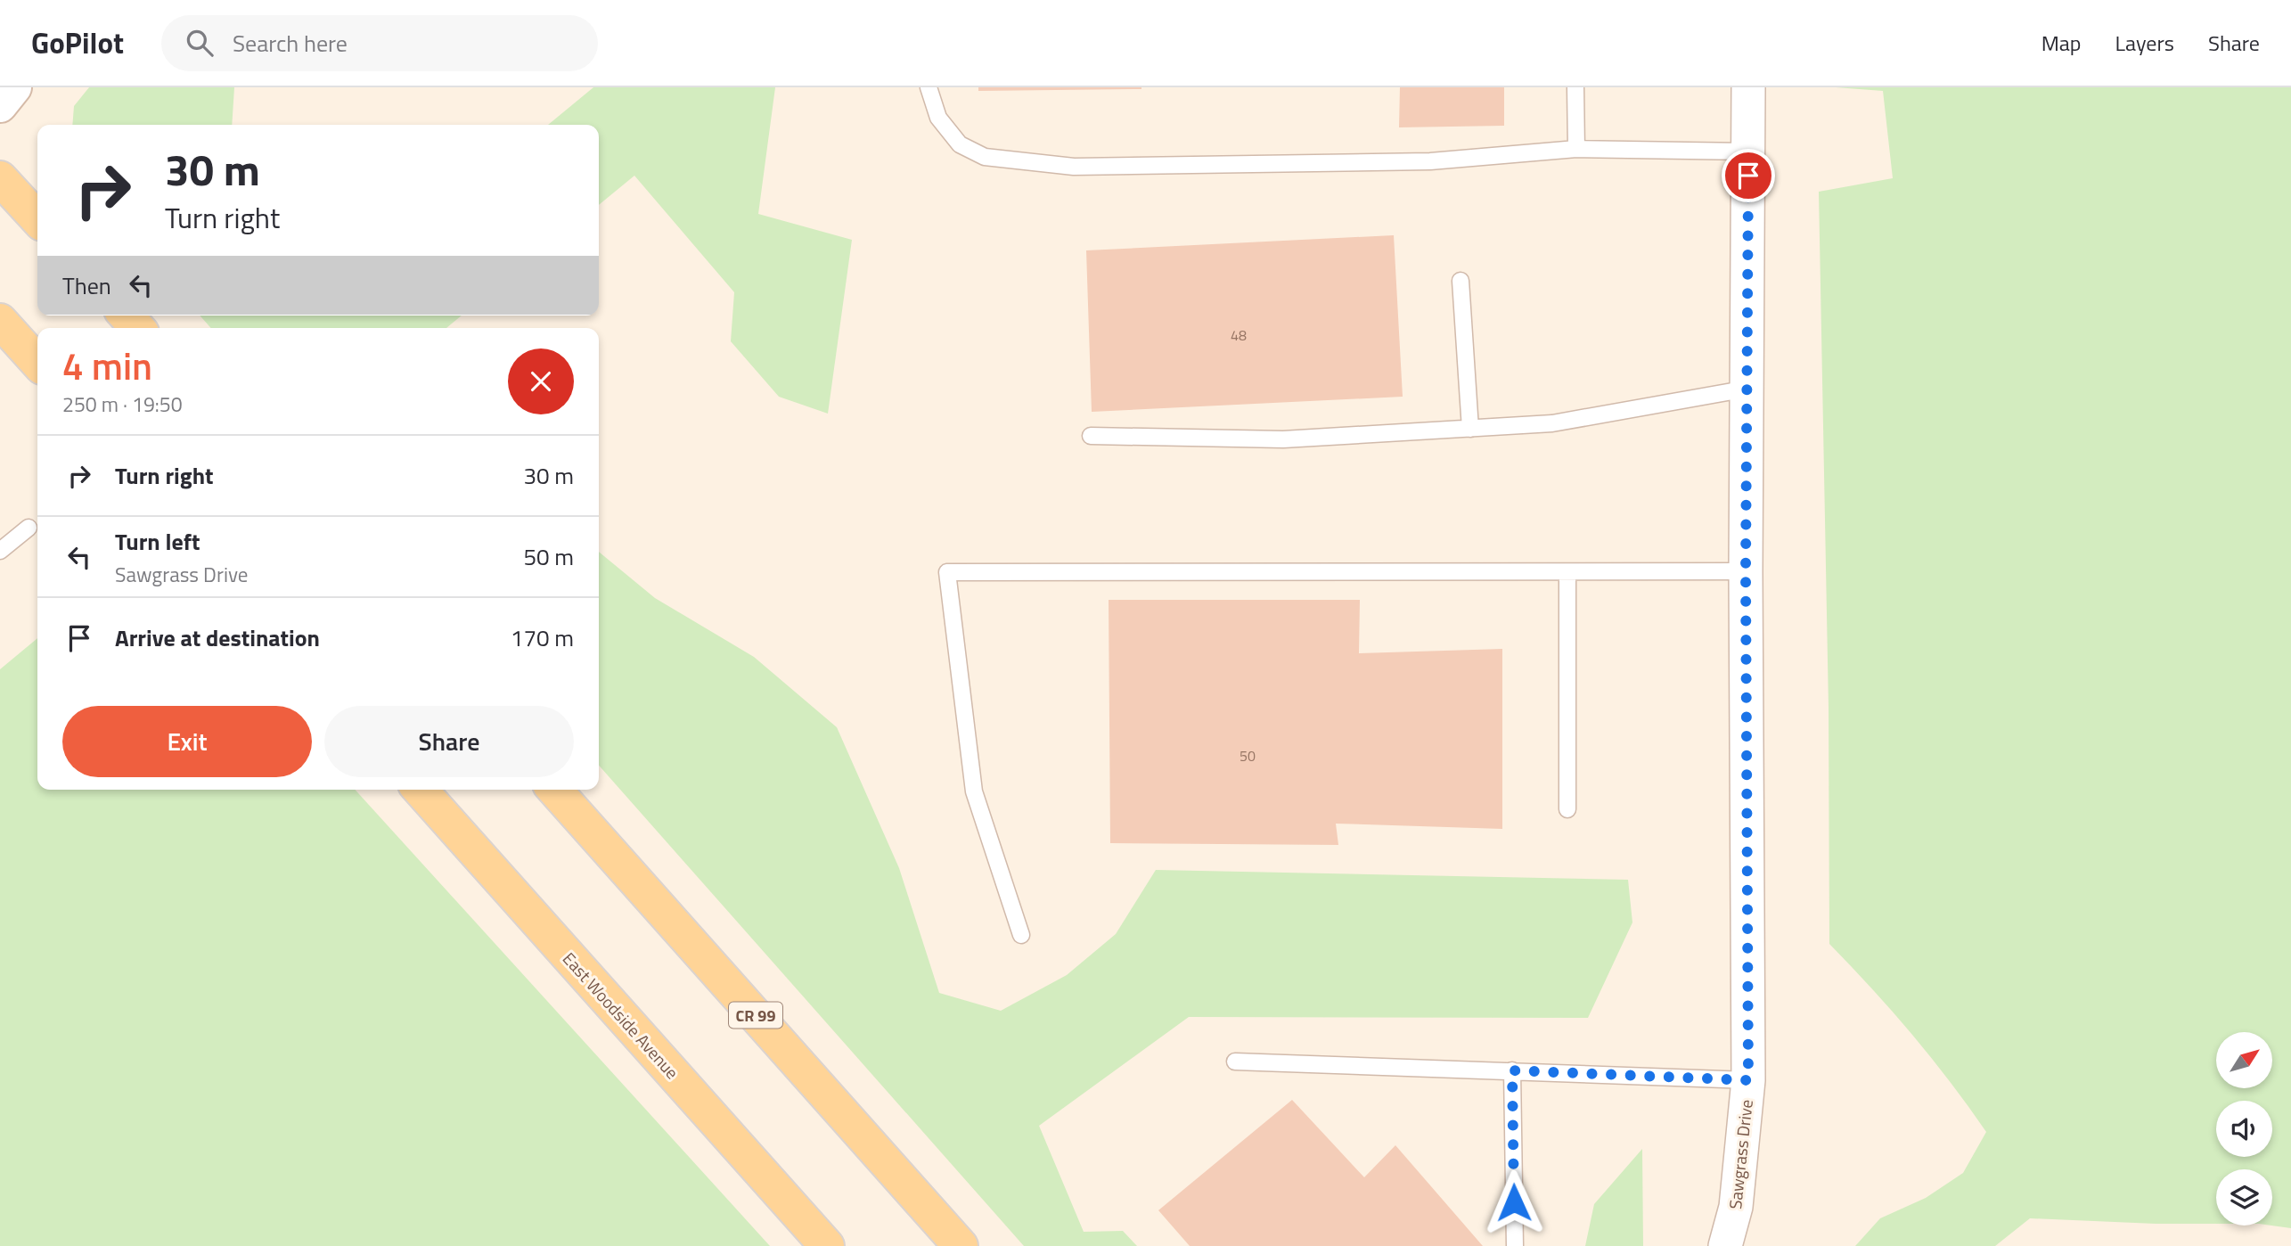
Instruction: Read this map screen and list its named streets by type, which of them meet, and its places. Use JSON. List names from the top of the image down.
{
  "streets": {
    "main road": ["East Woodside Avenue", "CR 99"],
    "street": ["Sawgrass Drive"]
  },
  "house_numbers": ["48", "50"],
  "north": "top right",
  "page": {
    "header": "GoPilot",
    "search": "Search here",
    "nav": ["Map", "Layers", "Share"],
    "turn": ["30 m", "Turn right"],
    "then": "Then",
    "heading": ["4 min", "250 m · 19:50"],
    "list": [
      {
        "name": "Turn right",
        "value": "30 m"
      },
      {
        "name": "Turn left",
        "note": "Sawgrass Drive",
        "value": "50 m"
      },
      {
        "name": "Arrive at destination",
        "value": "170 m"
      }
    ],
    "buttons": ["Exit", "Share"]
  }
}
